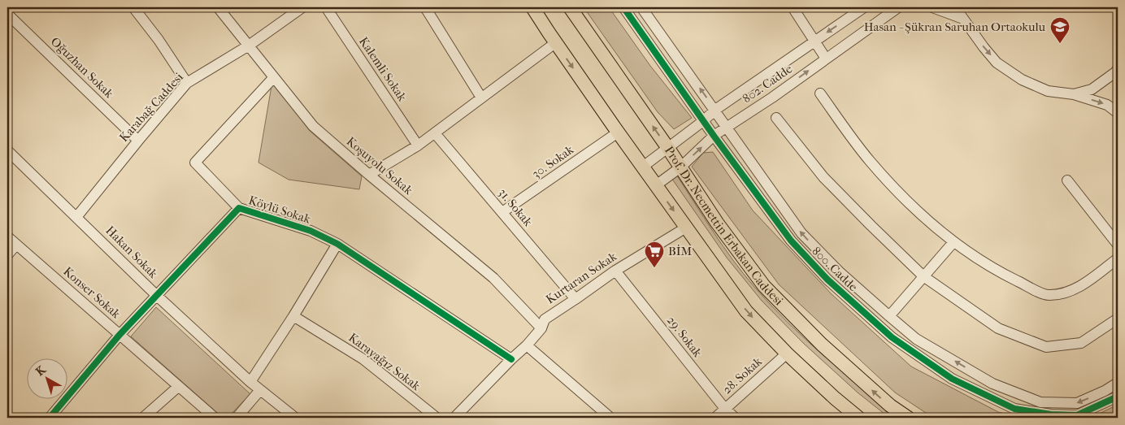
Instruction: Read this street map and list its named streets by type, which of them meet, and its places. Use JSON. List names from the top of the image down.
{
  "streets": {
    "main road": ["Prof. Dr. Necmettin Erbakan Caddesi"],
    "street": [
      "Oğuzhan Sokak",
      "Kalemli Sokak",
      "802. Cadde",
      "Karabağ Caddesi",
      "30. Sokak",
      "Koşuyolu Sokak",
      "31. Sokak",
      "Köylü Sokak",
      "Hakan Sokak",
      "800. Cadde",
      "Kurtaran Sokak",
      "Konser Sokak",
      "29. Sokak",
      "Karayağız Sokak",
      "28. Sokak"
    ]
  },
  "crossings": [
    ["Oğuzhan Sokak", "Karabağ Caddesi"],
    ["802. Cadde", "Prof. Dr. Necmettin Erbakan Caddesi"],
    ["802. Cadde", "800. Cadde"],
    ["Karabağ Caddesi", "Koşuyolu Sokak"],
    ["Karabağ Caddesi", "Hakan Sokak"],
    ["30. Sokak", "31. Sokak"],
    ["Koşuyolu Sokak", "Kurtaran Sokak"],
    ["31. Sokak", "Kurtaran Sokak"],
    ["Köylü Sokak", "Hakan Sokak"],
    ["Köylü Sokak", "Kurtaran Sokak"],
    ["Köylü Sokak", "Konser Sokak"],
    ["Kurtaran Sokak", "29. Sokak"],
    ["29. Sokak", "28. Sokak"]
  ],
  "places": {
    "school or university": ["Hasan - Şükran Saruhan Ortaokulu"],
    "supermarket": ["BİM"]
  },
  "north": "top left"
}
